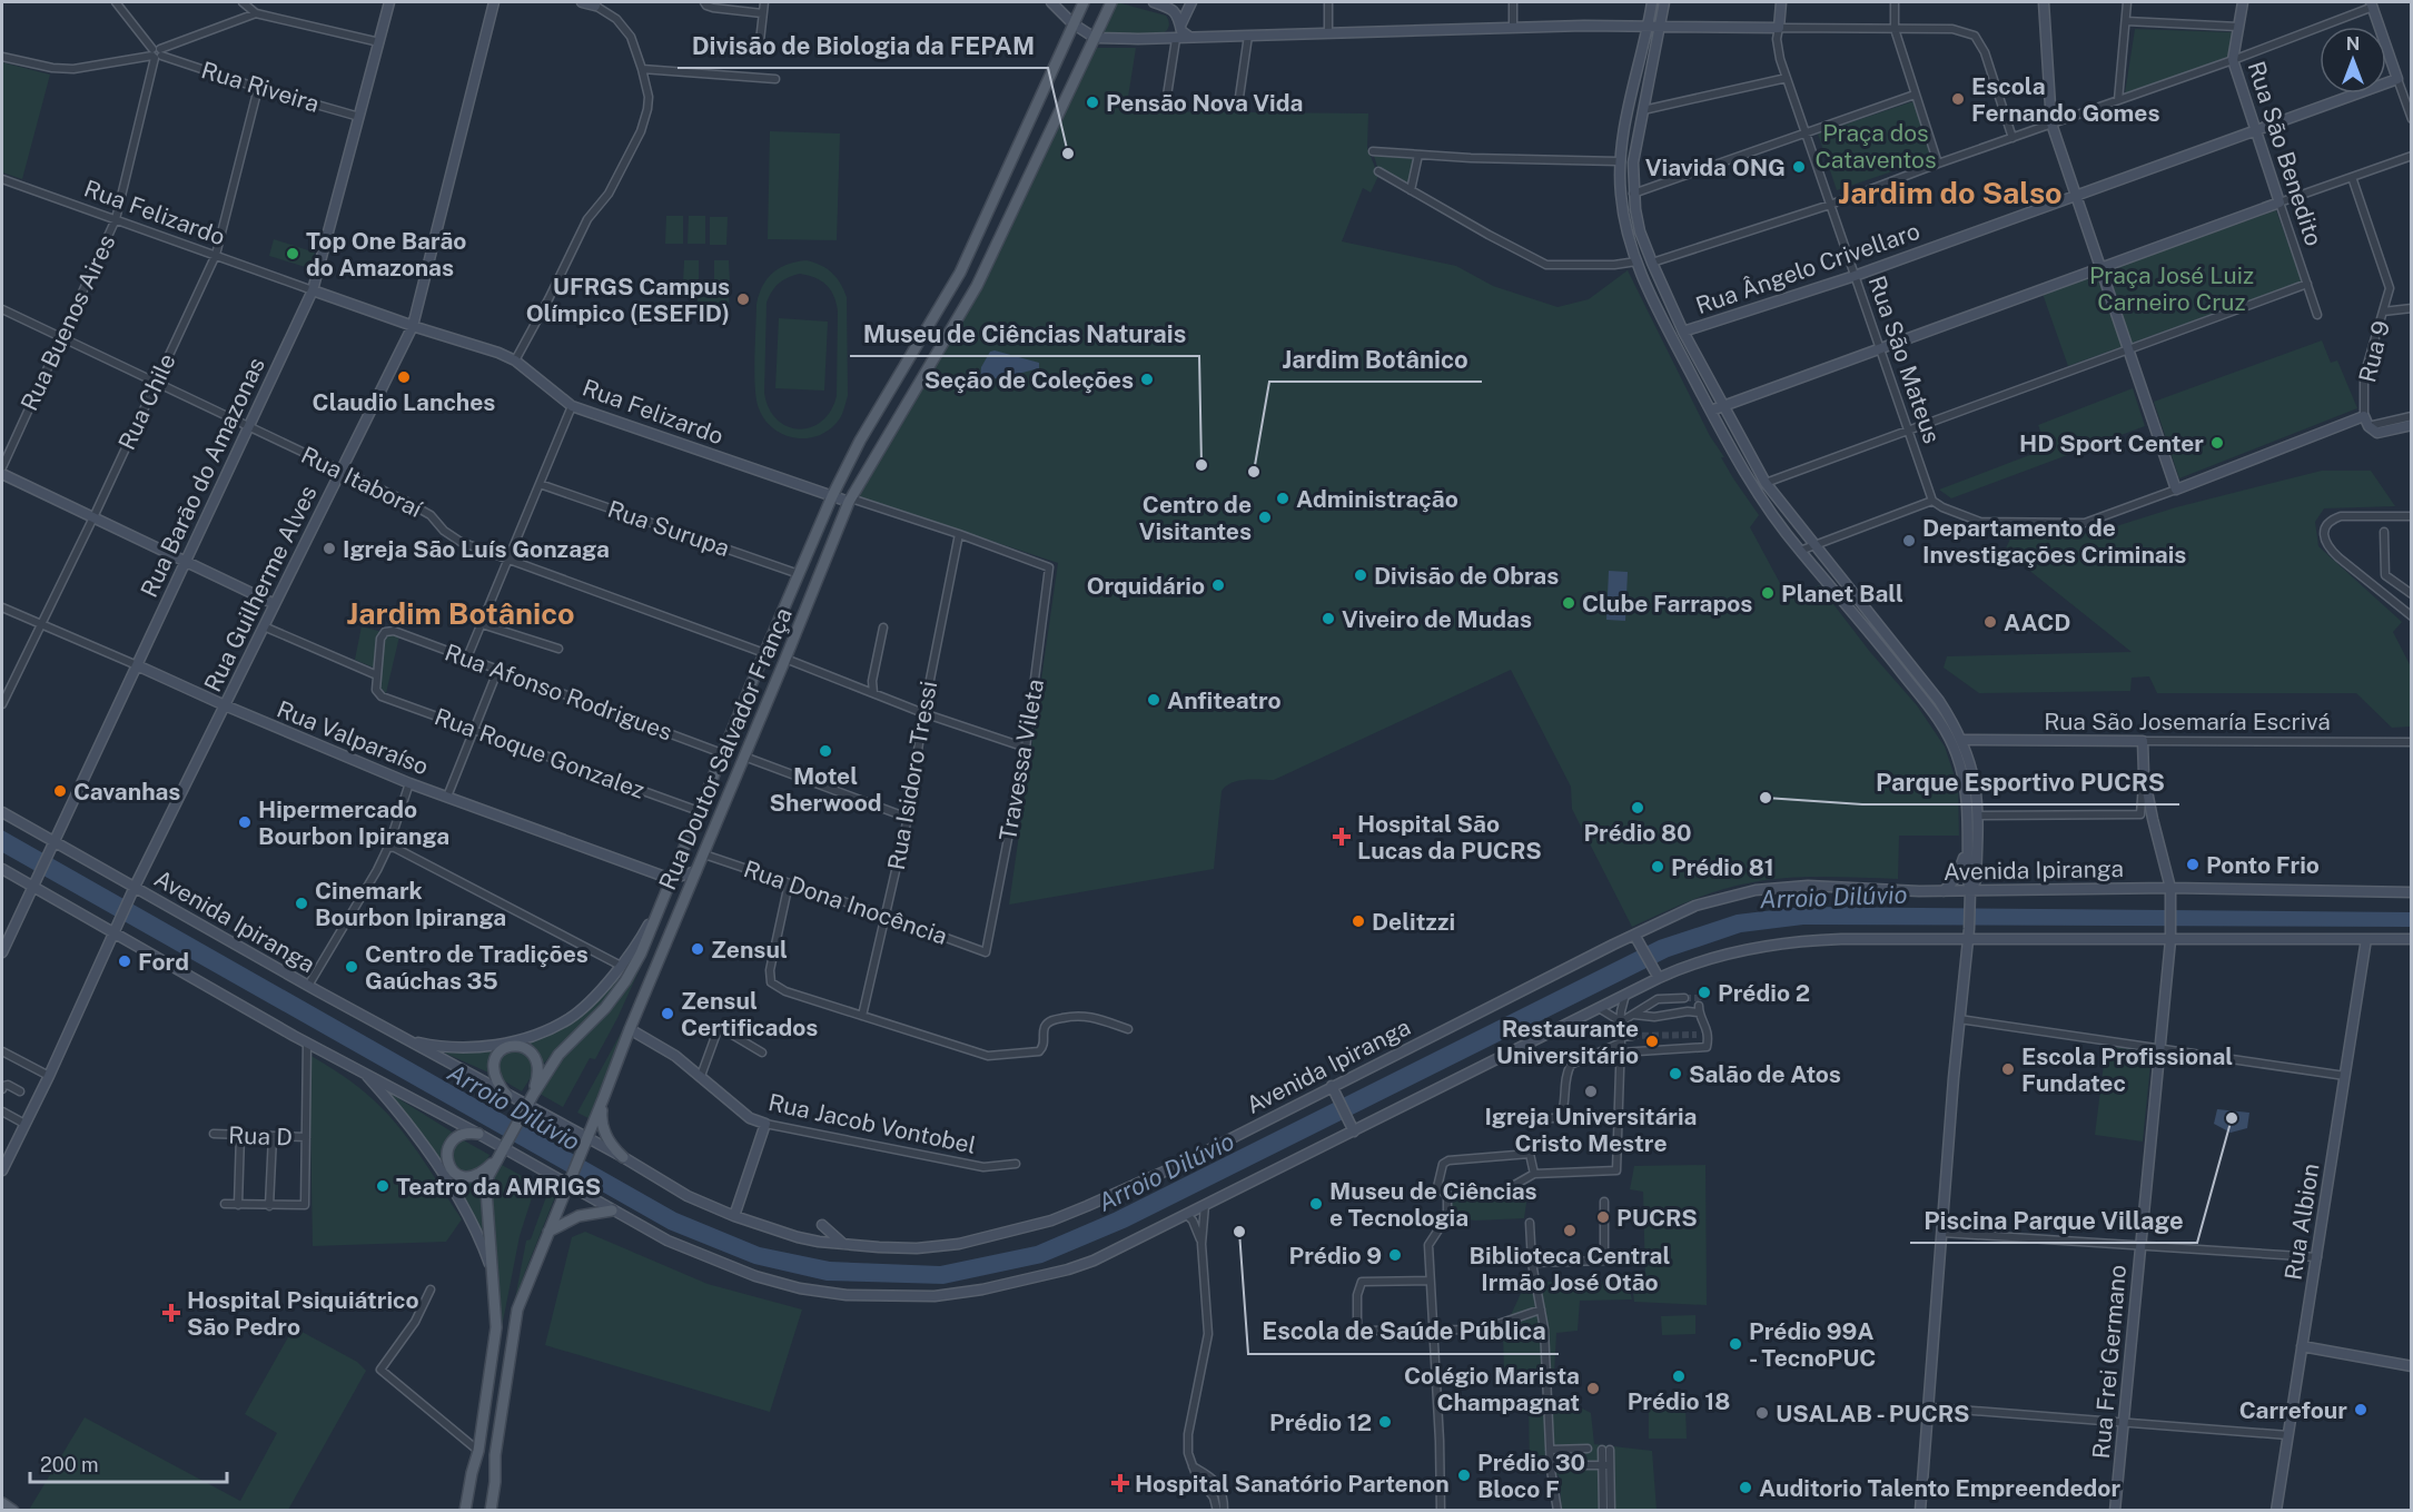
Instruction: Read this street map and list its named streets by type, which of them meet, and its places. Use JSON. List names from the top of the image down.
{
  "streets": {
    "main road": [
      "Rua São Benedito",
      "Rua Felizardo",
      "Rua Ângelo Crivellaro",
      "Rua São Mateus",
      "Rua Barão do Amazonas",
      "Rua Guilherme Alves",
      "Rua São Josemaría Escrivá",
      "Rua Valparaíso",
      "Rua Doutor Salvador França",
      "Avenida Ipiranga",
      "Rua Jacob Vontobel",
      "Rua Albion",
      "Rua Frei Germano"
    ],
    "street": [
      "Rua Riveira",
      "Rua Buenos Aires",
      "Rua 9",
      "Rua Chile",
      "Rua Itaboraí",
      "Rua Surupa",
      "Rua Afonso Rodrigues",
      "Rua Roque Gonzalez",
      "Travessa Vileta",
      "Rua Isidoro Tressi",
      "Rua Dona Inocência",
      "Rua D"
    ]
  },
  "crossings": [
    ["Rua Riveira", "Rua Buenos Aires"],
    ["Rua Riveira", "Rua Chile"],
    ["Rua Riveira", "Rua Barão do Amazonas"],
    ["Rua São Benedito", "Rua Ângelo Crivellaro"],
    ["Rua Felizardo", "Rua Buenos Aires"],
    ["Rua Felizardo", "Rua Chile"],
    ["Rua Felizardo", "Rua Barão do Amazonas"],
    ["Rua Felizardo", "Rua Guilherme Alves"],
    ["Rua Felizardo", "Rua Doutor Salvador França"],
    ["Rua Felizardo", "Travessa Vileta"],
    ["Rua Felizardo", "Rua Isidoro Tressi"],
    ["Rua Ângelo Crivellaro", "Rua São Mateus"],
    ["Rua Buenos Aires", "Rua Itaboraí"],
    ["Rua Chile", "Rua Itaboraí"],
    ["Rua Chile", "Rua Valparaíso"],
    ["Rua Barão do Amazonas", "Rua Itaboraí"],
    ["Rua Barão do Amazonas", "Rua Valparaíso"],
    ["Rua Barão do Amazonas", "Avenida Ipiranga"],
    ["Rua Itaboraí", "Rua Guilherme Alves"],
    ["Rua Itaboraí", "Rua Doutor Salvador França"],
    ["Rua Surupa", "Rua Doutor Salvador França"],
    ["Rua Guilherme Alves", "Rua Valparaíso"],
    ["Rua Guilherme Alves", "Avenida Ipiranga"],
    ["Rua Afonso Rodrigues", "Rua Doutor Salvador França"],
    ["Rua Afonso Rodrigues", "Rua Roque Gonzalez"],
    ["Rua São Josemaría Escrivá", "Rua Frei Germano"],
    ["Rua Valparaíso", "Rua Doutor Salvador França"],
    ["Rua Doutor Salvador França", "Rua Roque Gonzalez"],
    ["Rua Doutor Salvador França", "Avenida Ipiranga"],
    ["Rua Doutor Salvador França", "Rua Dona Inocência"],
    ["Rua Doutor Salvador França", "Rua Jacob Vontobel"],
    ["Travessa Vileta", "Rua Dona Inocência"],
    ["Rua Isidoro Tressi", "Rua Dona Inocência"],
    ["Avenida Ipiranga", "Rua Frei Germano"]
  ],
  "districts": ["Jardim do Salso", "Jardim Botânico"],
  "water": ["Arroio Dilúvio"],
  "parks": ["Praça dos Cataventos", "Praça José Luiz Carneiro Cruz"],
  "places": {
    "other": [
      "Escola Fernando Gomes",
      "Pensão Nova Vida",
      "Divisão de Biologia da FEPAM",
      "Viavida ONG",
      "Top One Barão do Amazonas",
      "UFRGS Campus Olímpico (ESEFID)",
      "Claudio Lanches",
      "Seção de Coleções",
      "HD Sport Center",
      "Museu de Ciências Naturais",
      "Jardim Botânico",
      "Administração",
      "Centro de Visitantes",
      "Departamento de Investigações Criminais",
      "Igreja São Luís Gonzaga",
      "Divisão de Obras",
      "Orquidário",
      "Planet Ball",
      "Clube Farrapos",
      "Viveiro de Mudas",
      "AACD",
      "Anfiteatro",
      "Motel Sherwood",
      "Cavanhas",
      "Parque Esportivo PUCRS",
      "Prédio 80",
      "Hipermercado Bourbon Ipiranga",
      "Ponto Frio",
      "Prédio 81",
      "Cinemark Bourbon Ipiranga",
      "Delitzzi",
      "Zensul",
      "Ford",
      "Centro de Tradições Gaúchas 35",
      "Prédio 2",
      "Zensul Certificados",
      "Restaurante Universitário",
      "Escola Profissional Fundatec",
      "Salão de Atos",
      "Igreja Universitária Cristo Mestre",
      "Piscina Parque Village",
      "Teatro da AMRIGS",
      "Museu de Ciências e Tecnologia",
      "PUCRS",
      "Biblioteca Central Irmão José Otão",
      "Escola de Saúde Pública",
      "Prédio 9",
      "Prédio 99A - TecnoPUC",
      "Prédio 18",
      "Colégio Marista Champagnat",
      "Carrefour",
      "USALAB - PUCRS",
      "Prédio 12",
      "Prédio 30 Bloco F",
      "Auditorio Talento Empreendedor"
    ],
    "health": ["Hospital São Lucas da PUCRS", "Hospital Psiquiátrico São Pedro", "Hospital Sanatório Partenon"]
  },
  "scale_bar": "200 m",
  "north": "top"
}
